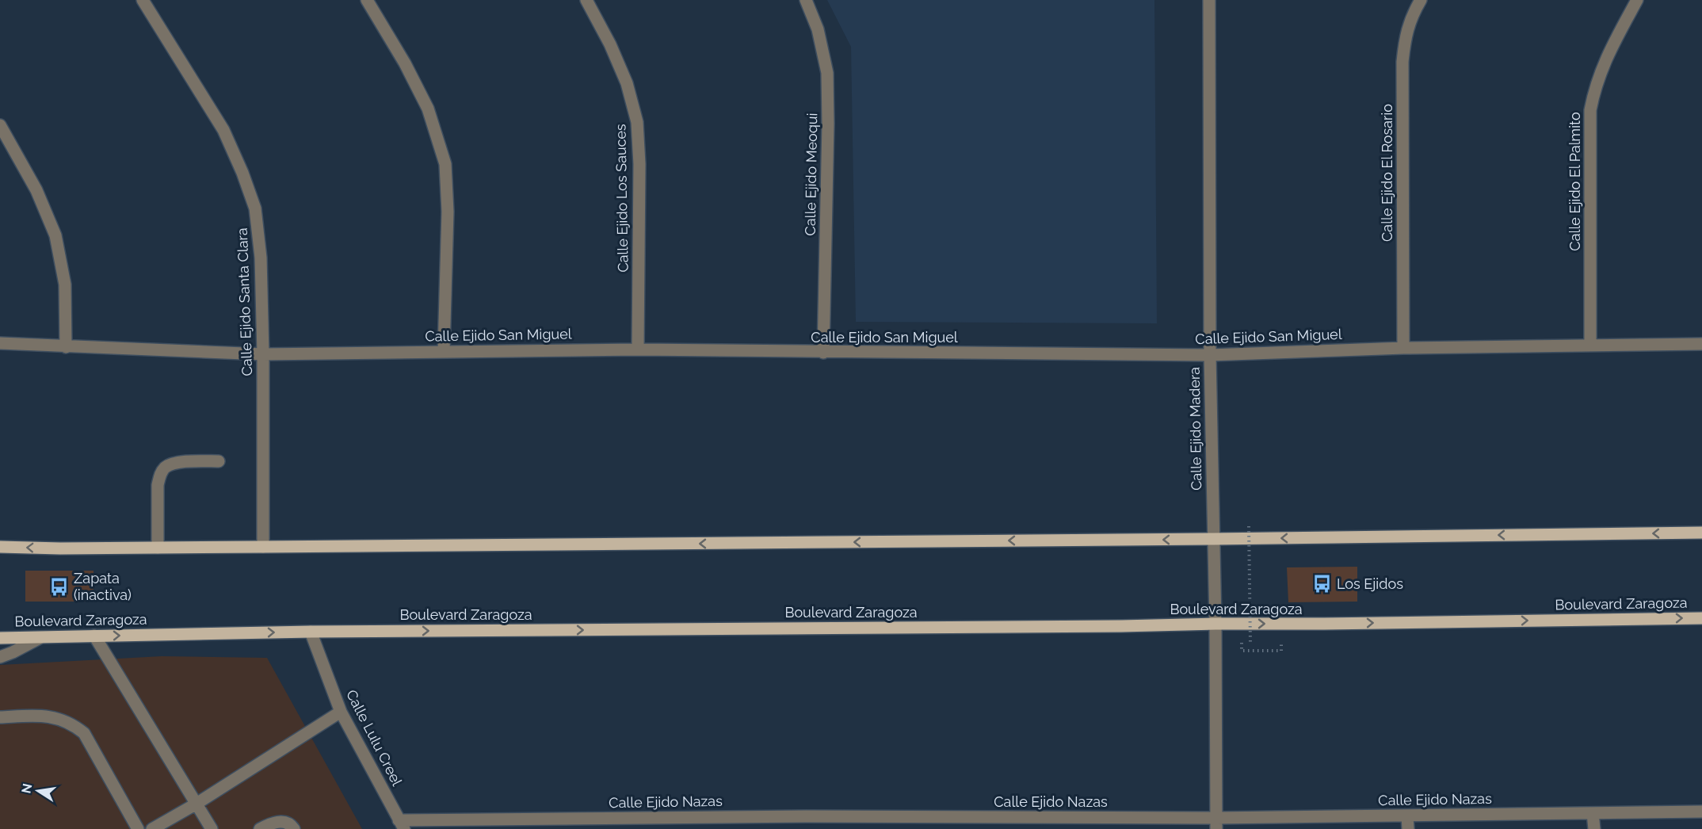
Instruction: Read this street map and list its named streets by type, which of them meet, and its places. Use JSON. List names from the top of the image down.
{
  "streets": {
    "main road": ["Boulevard Zaragoza"],
    "street": [
      "Calle Ejido El Rosario",
      "Calle Ejido Meoqui",
      "Calle Ejido El Palmito",
      "Calle Ejido Los Sauces",
      "Calle Ejido Santa Clara",
      "Calle Ejido San Miguel",
      "Calle Ejido Madera",
      "Calle Lulu Creel",
      "Calle Ejido Nazas"
    ]
  },
  "crossings": [
    ["Calle Ejido El Rosario", "Calle Ejido San Miguel"],
    ["Calle Ejido Meoqui", "Calle Ejido San Miguel"],
    ["Calle Ejido El Palmito", "Calle Ejido San Miguel"],
    ["Calle Ejido Los Sauces", "Calle Ejido San Miguel"],
    ["Calle Ejido Santa Clara", "Calle Ejido San Miguel"],
    ["Calle Ejido San Miguel", "Calle Ejido Madera"],
    ["Calle Ejido Madera", "Boulevard Zaragoza"],
    ["Calle Ejido Madera", "Calle Ejido Nazas"],
    ["Boulevard Zaragoza", "Calle Lulu Creel"],
    ["Calle Lulu Creel", "Calle Ejido Nazas"]
  ],
  "places": {
    "bus stop": ["Los Ejidos", "Zapata (inactiva)"]
  },
  "north": "left"
}
